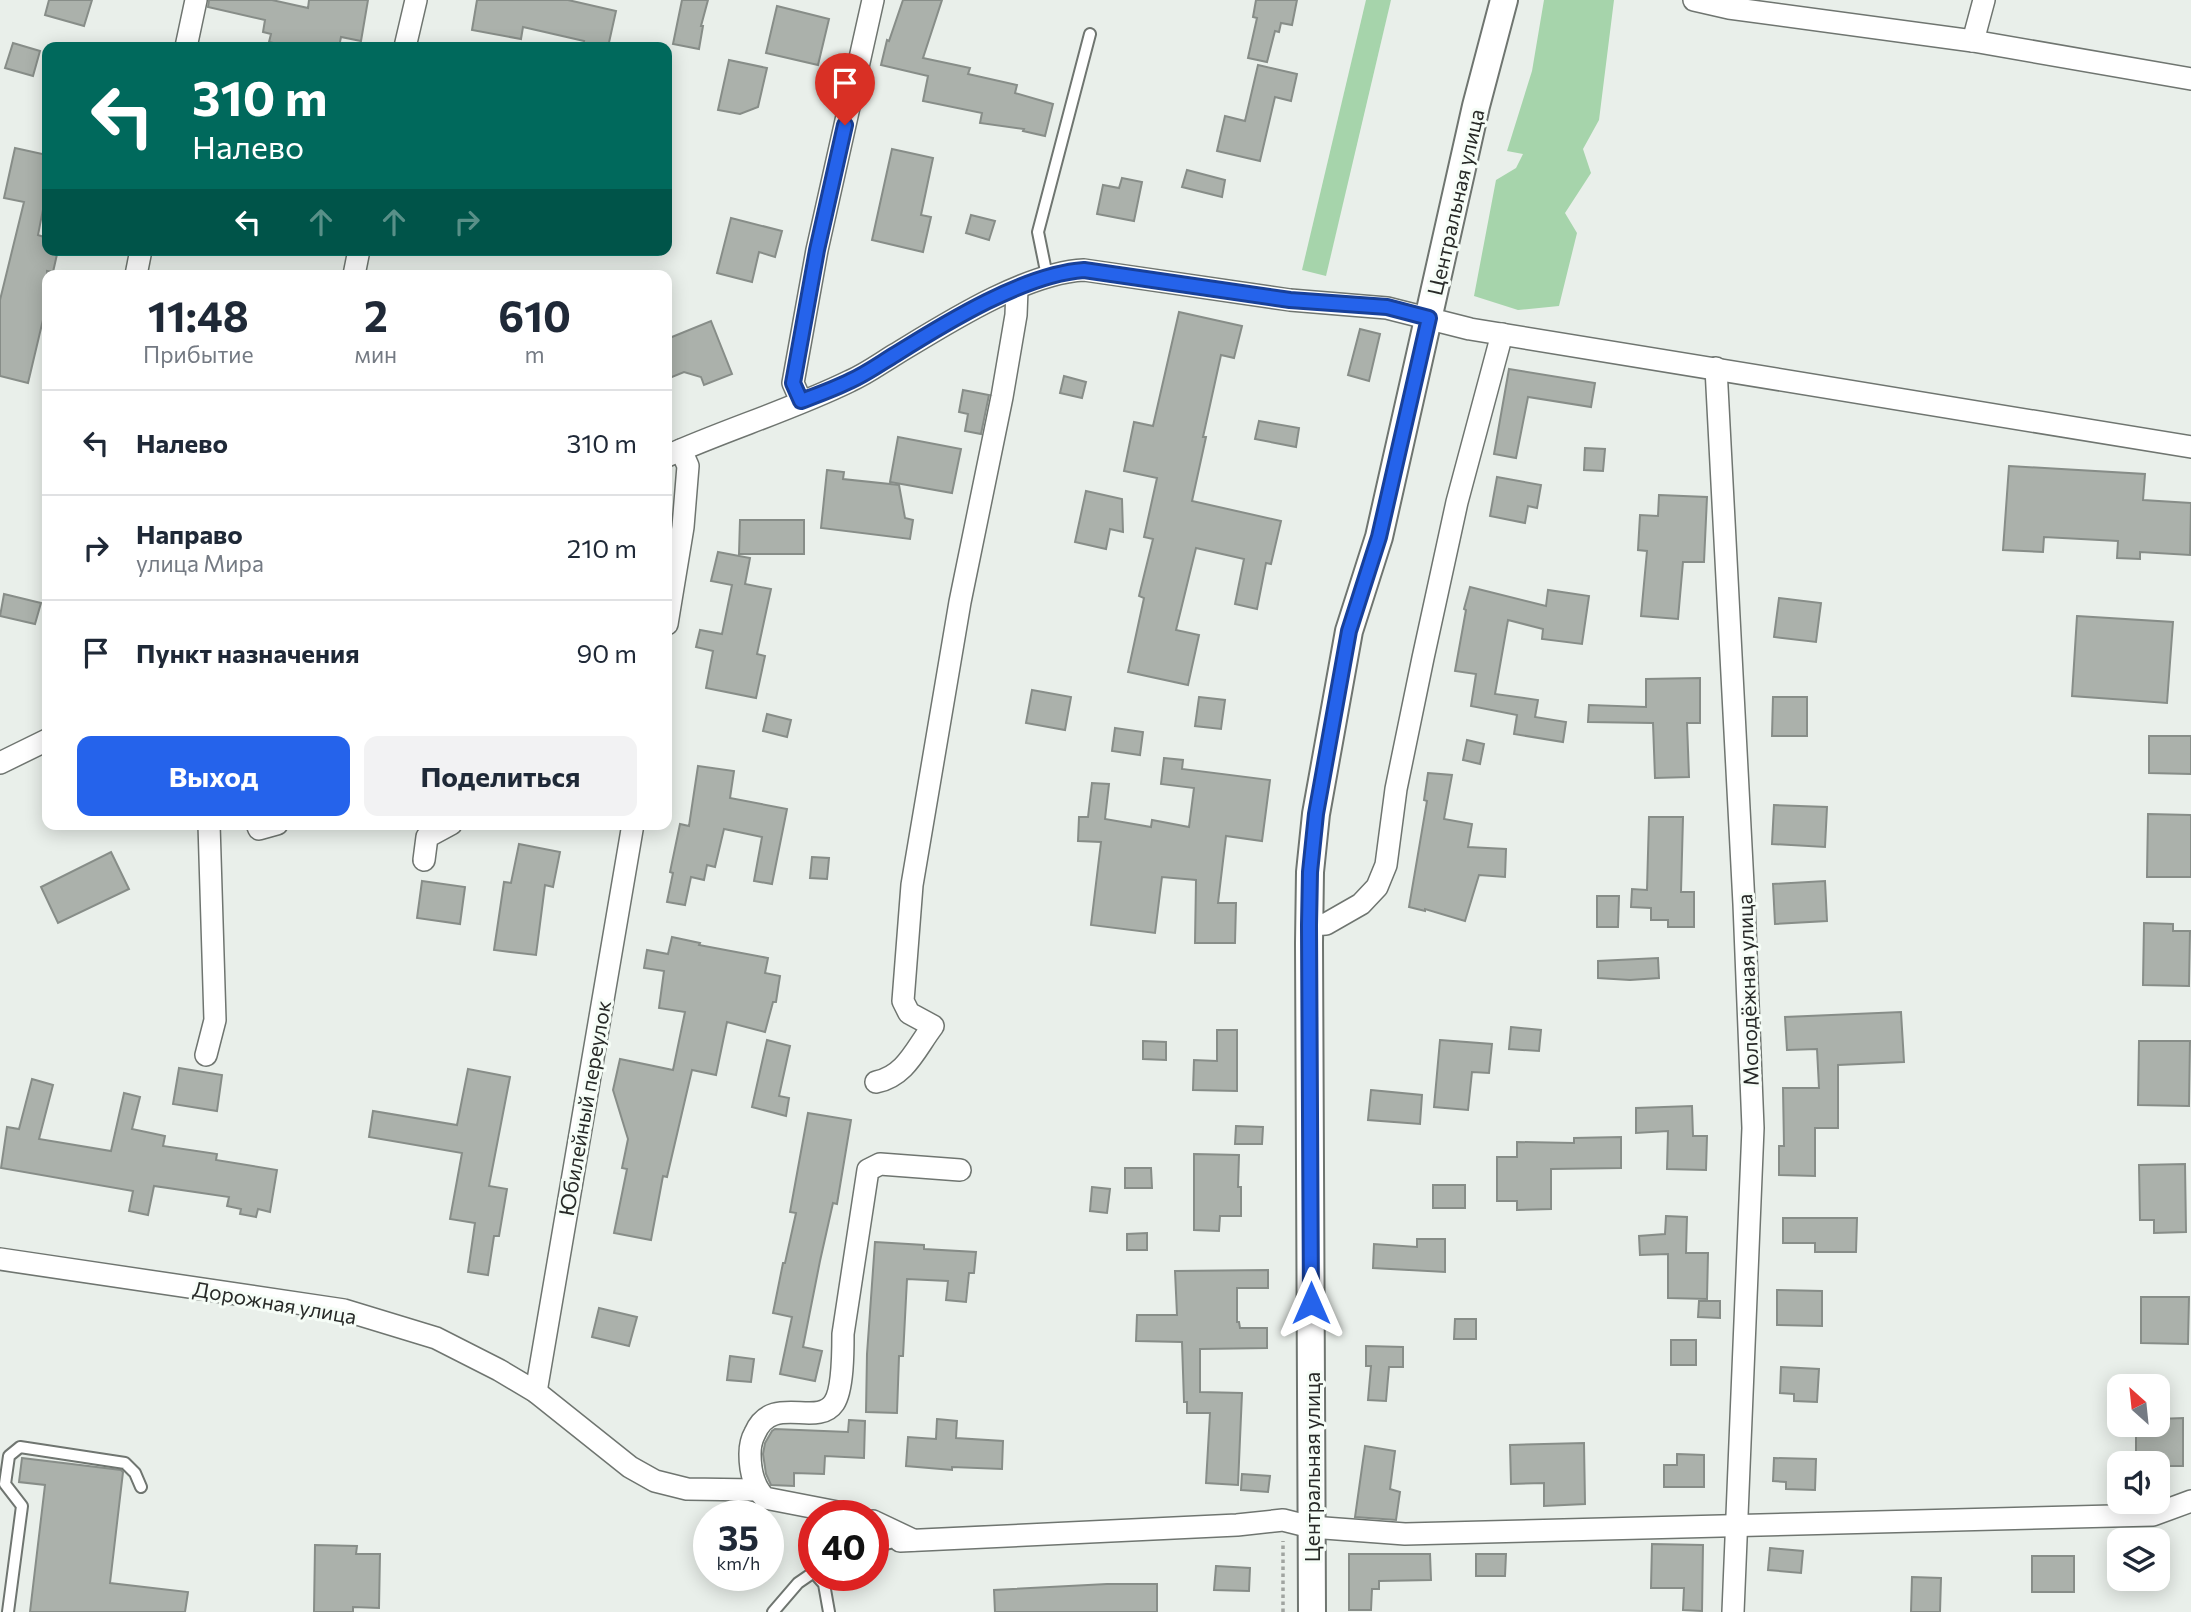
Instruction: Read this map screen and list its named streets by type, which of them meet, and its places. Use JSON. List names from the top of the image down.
{
  "streets": {
    "street": [
      "Центральная улица",
      "Молодёжная улица",
      "Юбилейный переулок",
      "Дорожная улица"
    ]
  },
  "crossings": [
    ["Юбилейный переулок", "Дорожная улица"]
  ],
  "north": "top left",
  "page": {
    "turn": ["310 m", "Налево"],
    "eta": [
      "11:48",
      "Прибытие",
      "2",
      "мин",
      "610",
      "m"
    ],
    "list": [
      {
        "name": "Налево",
        "value": "310 m"
      },
      {
        "name": "Направо",
        "note": "улица Мира",
        "value": "210 m"
      },
      {
        "name": "Пункт назначения",
        "value": "90 m"
      }
    ],
    "buttons": ["Выход", "Поделиться"],
    "speed": "35 km/h",
    "limit": "40"
  }
}
